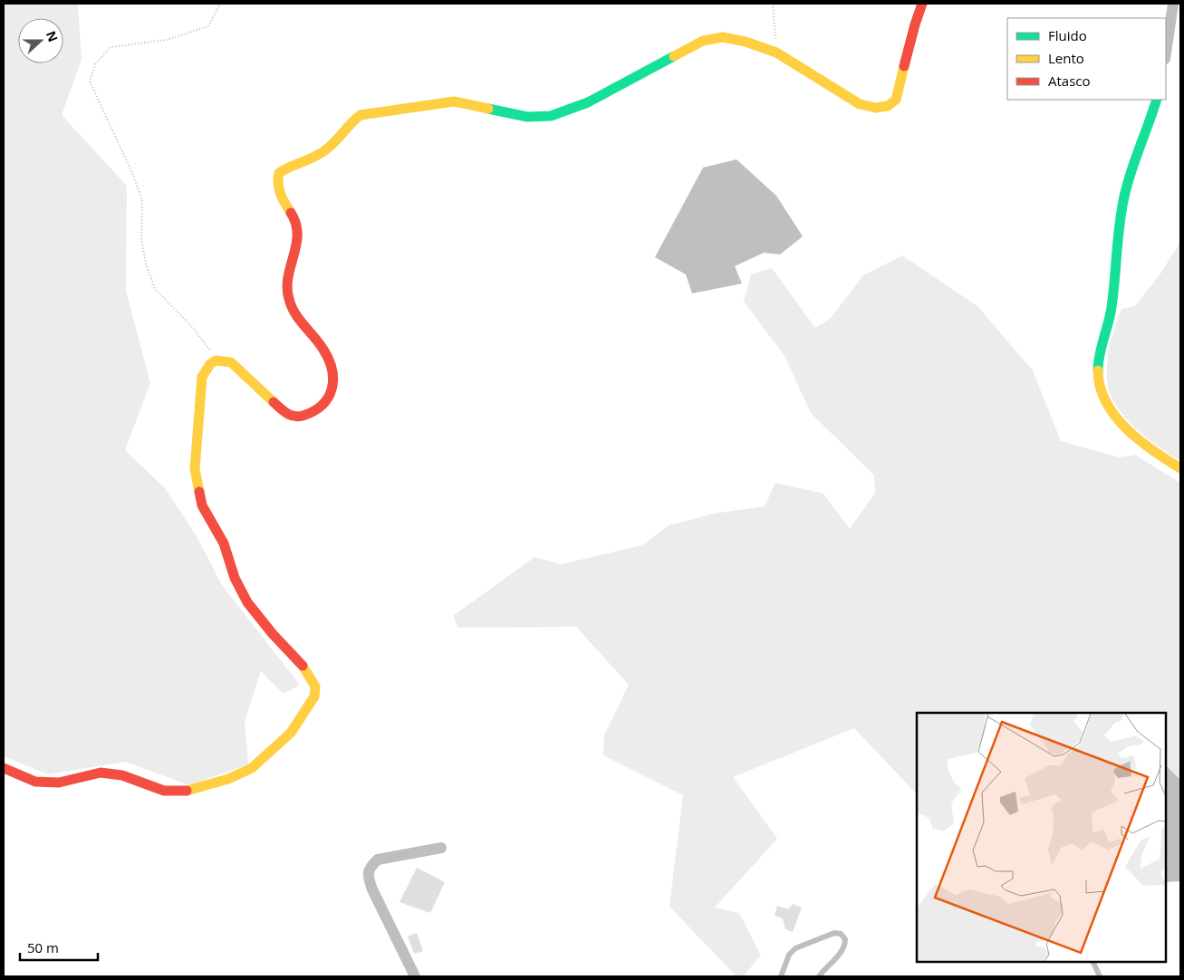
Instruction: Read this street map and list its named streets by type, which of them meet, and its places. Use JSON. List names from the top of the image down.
{
  "legend": ["Fluido", "Lento", "Atasco"],
  "scale_bar": "50 m",
  "north": "right"
}
